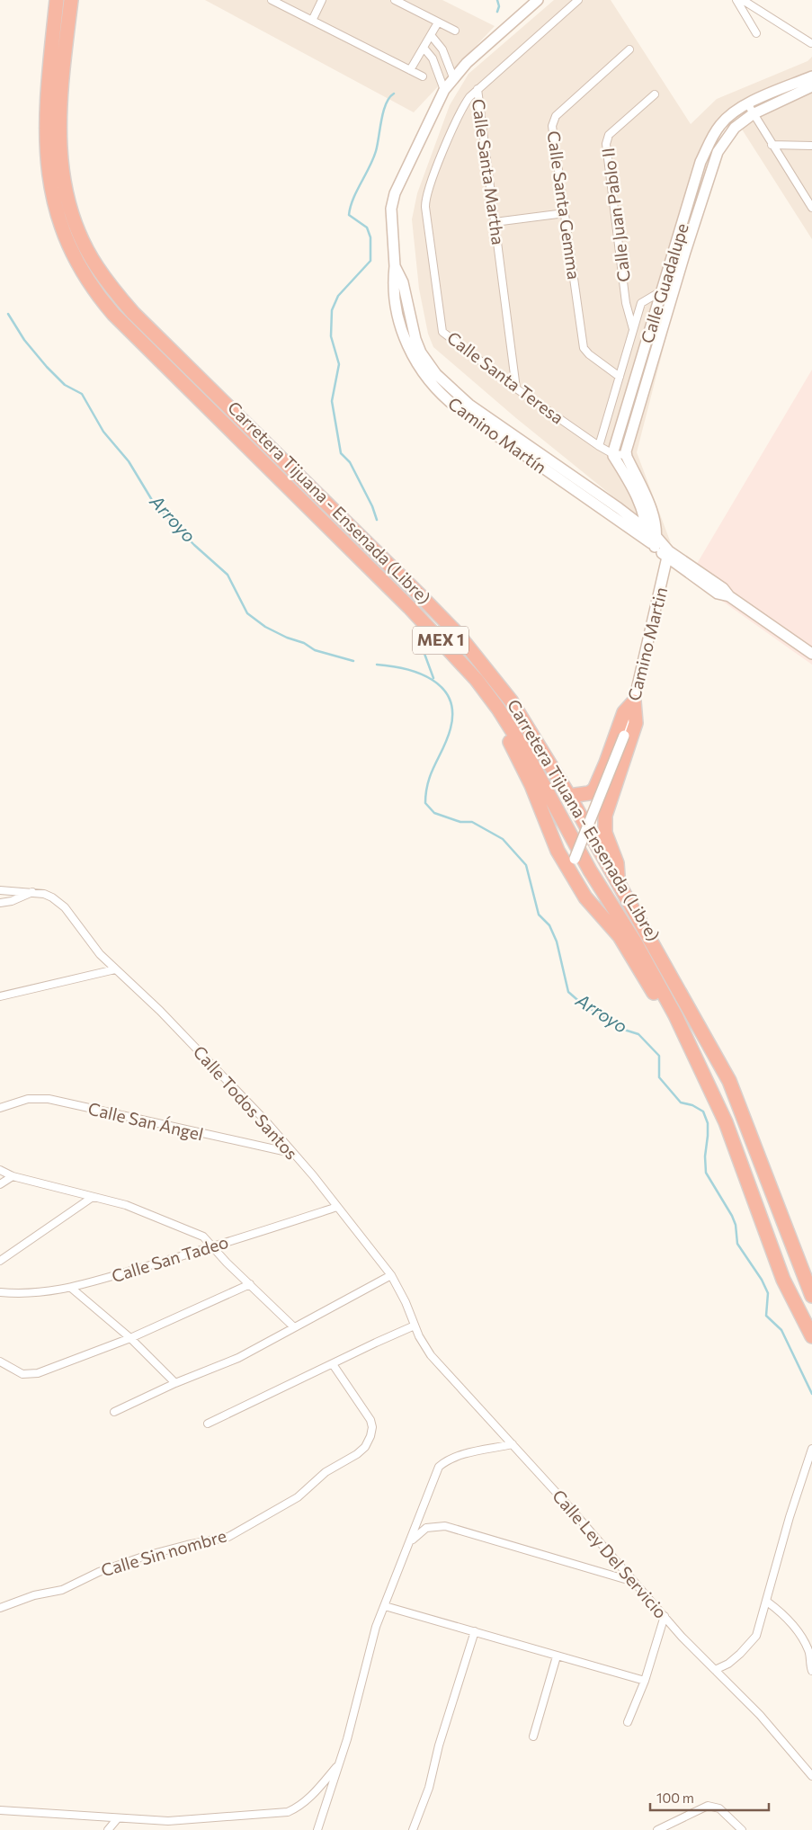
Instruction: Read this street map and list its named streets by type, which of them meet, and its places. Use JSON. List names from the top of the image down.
{
  "streets": {
    "highway": ["Carretera Tijuana - Ensenada (Libre)", "MEX 1"],
    "street": [
      "Calle Santa Martha",
      "Calle Santa Gemma",
      "Calle Juan Pablo II",
      "Calle Guadalupe",
      "Calle Santa Teresa",
      "Camino Martín",
      "Camino Martin",
      "Calle Todos Santos",
      "Calle San Ángel",
      "Calle San Tadeo",
      "Calle Sin nombre",
      "Calle Ley Del Servicio"
    ]
  },
  "crossings": [
    ["Calle Santa Martha", "Calle Santa Teresa"],
    ["Calle Santa Gemma", "Calle Juan Pablo II"],
    ["Calle Juan Pablo II", "Calle Guadalupe"],
    ["Calle Juan Pablo II", "Calle Santa Teresa"],
    ["Calle Guadalupe", "Calle Santa Teresa"],
    ["Camino Martín", "Camino Martin"],
    ["Calle Todos Santos", "Calle San Ángel"],
    ["Calle Todos Santos", "Calle San Tadeo"],
    ["Calle Todos Santos", "Calle Ley Del Servicio"]
  ],
  "water": ["Arroyo"],
  "scale_bar": "100 m"
}
